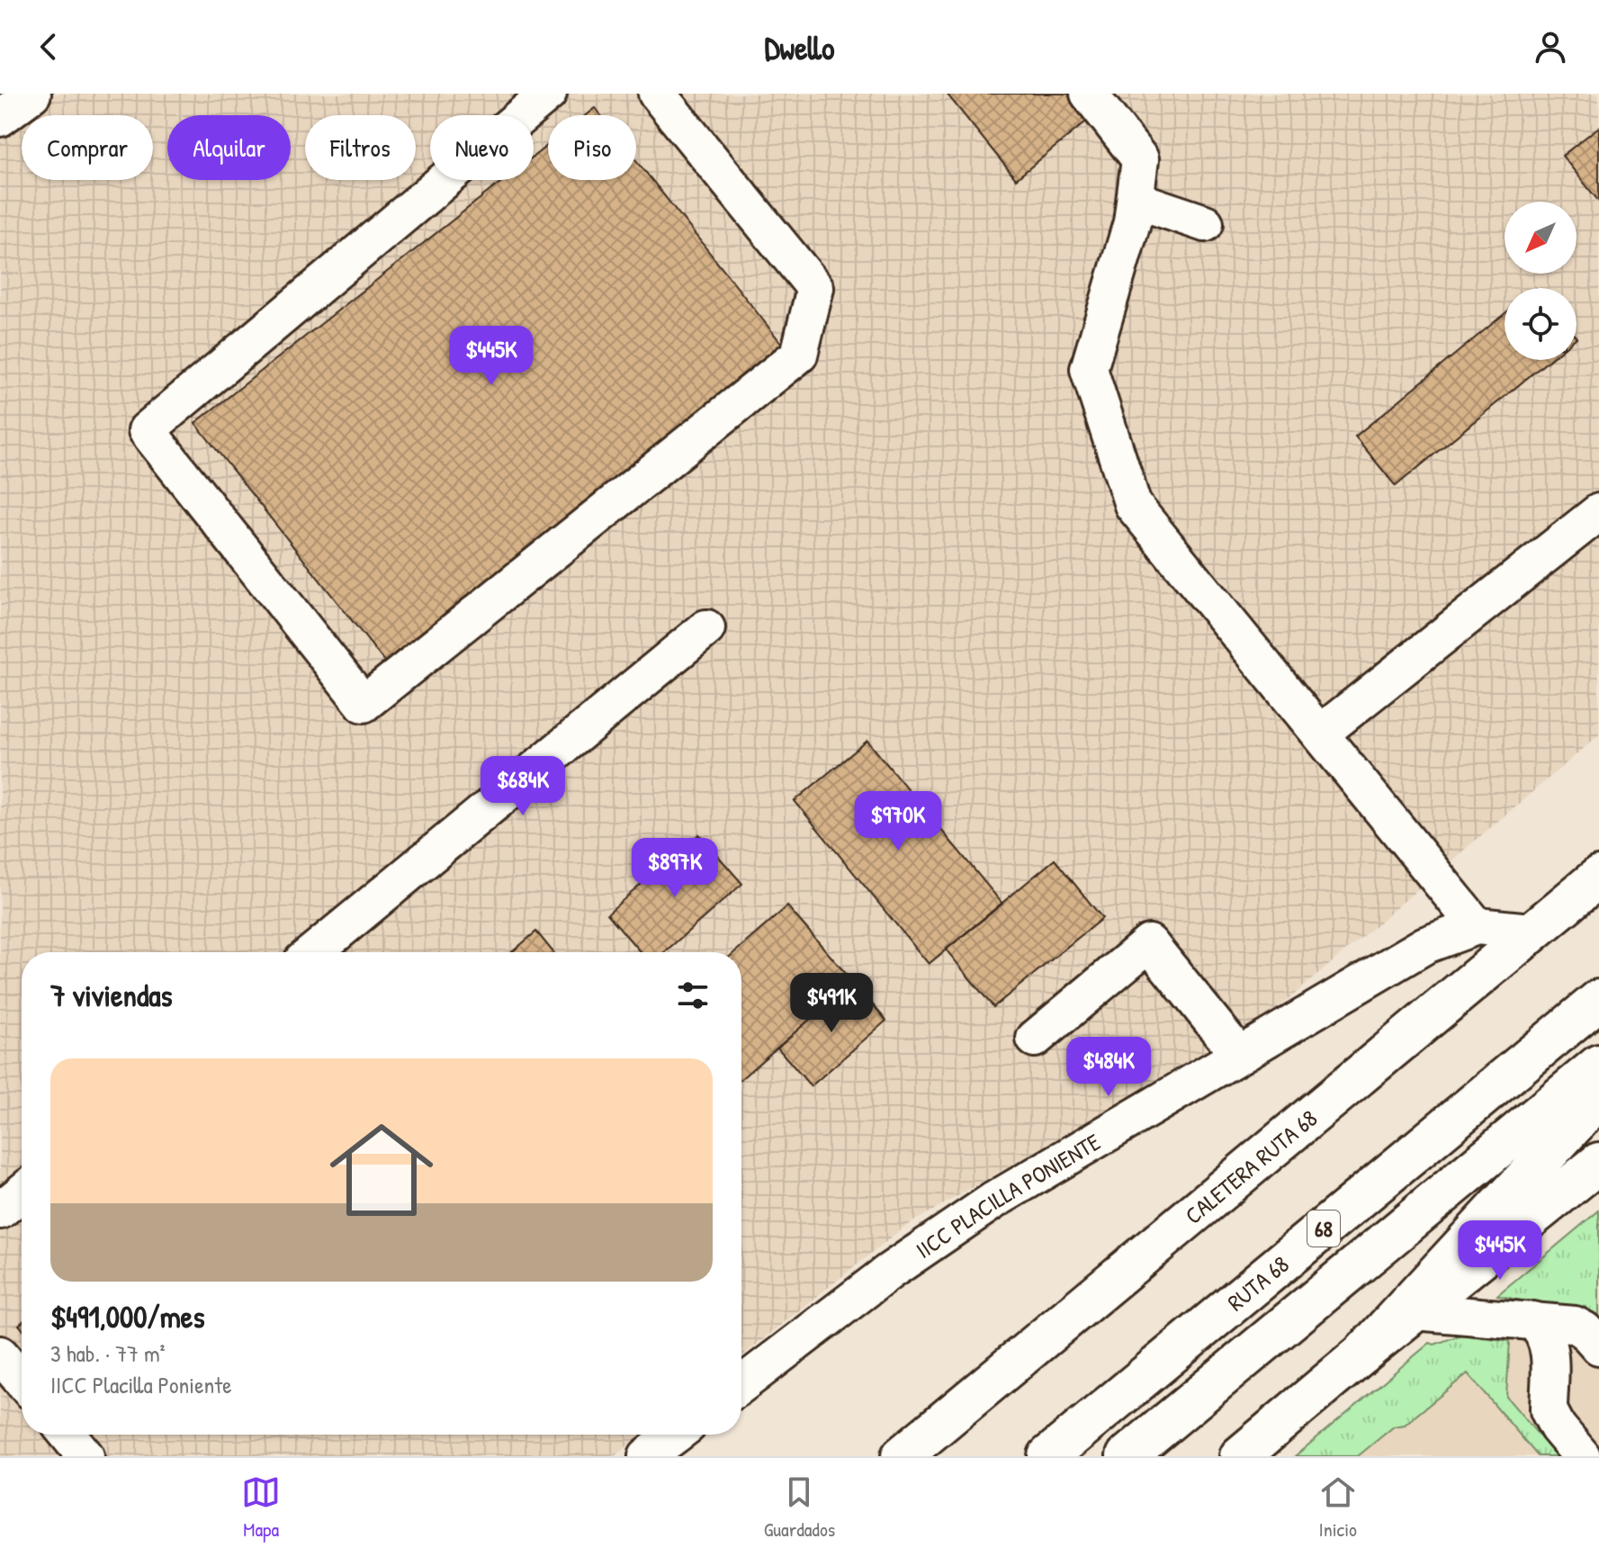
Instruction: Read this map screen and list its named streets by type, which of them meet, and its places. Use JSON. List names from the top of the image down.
{
  "streets": {
    "main road": ["CALETERA RUTA 68", "68", "RUTA 68"],
    "street": ["IICC PLACILLA PONIENTE"]
  },
  "crossings": [
    ["CALETERA RUTA 68", "IICC PLACILLA PONIENTE"]
  ],
  "north": "bottom left",
  "page": {
    "header": "Dwello",
    "chip": [
      "Comprar",
      "Alquilar",
      "Filtros",
      "Nuevo",
      "Piso"
    ],
    "price": [
      "$445K",
      "$684K",
      "$970K",
      "$897K",
      "$491K",
      "$484K",
      "$445K"
    ],
    "heading": "7 viviendas",
    "list": [
      {
        "name": "$491,000/mes",
        "note": "3 hab. · 77 m² · IICC Placilla Poniente"
      }
    ],
    "tabs": ["Mapa", "Guardados", "Inicio"]
  }
}
